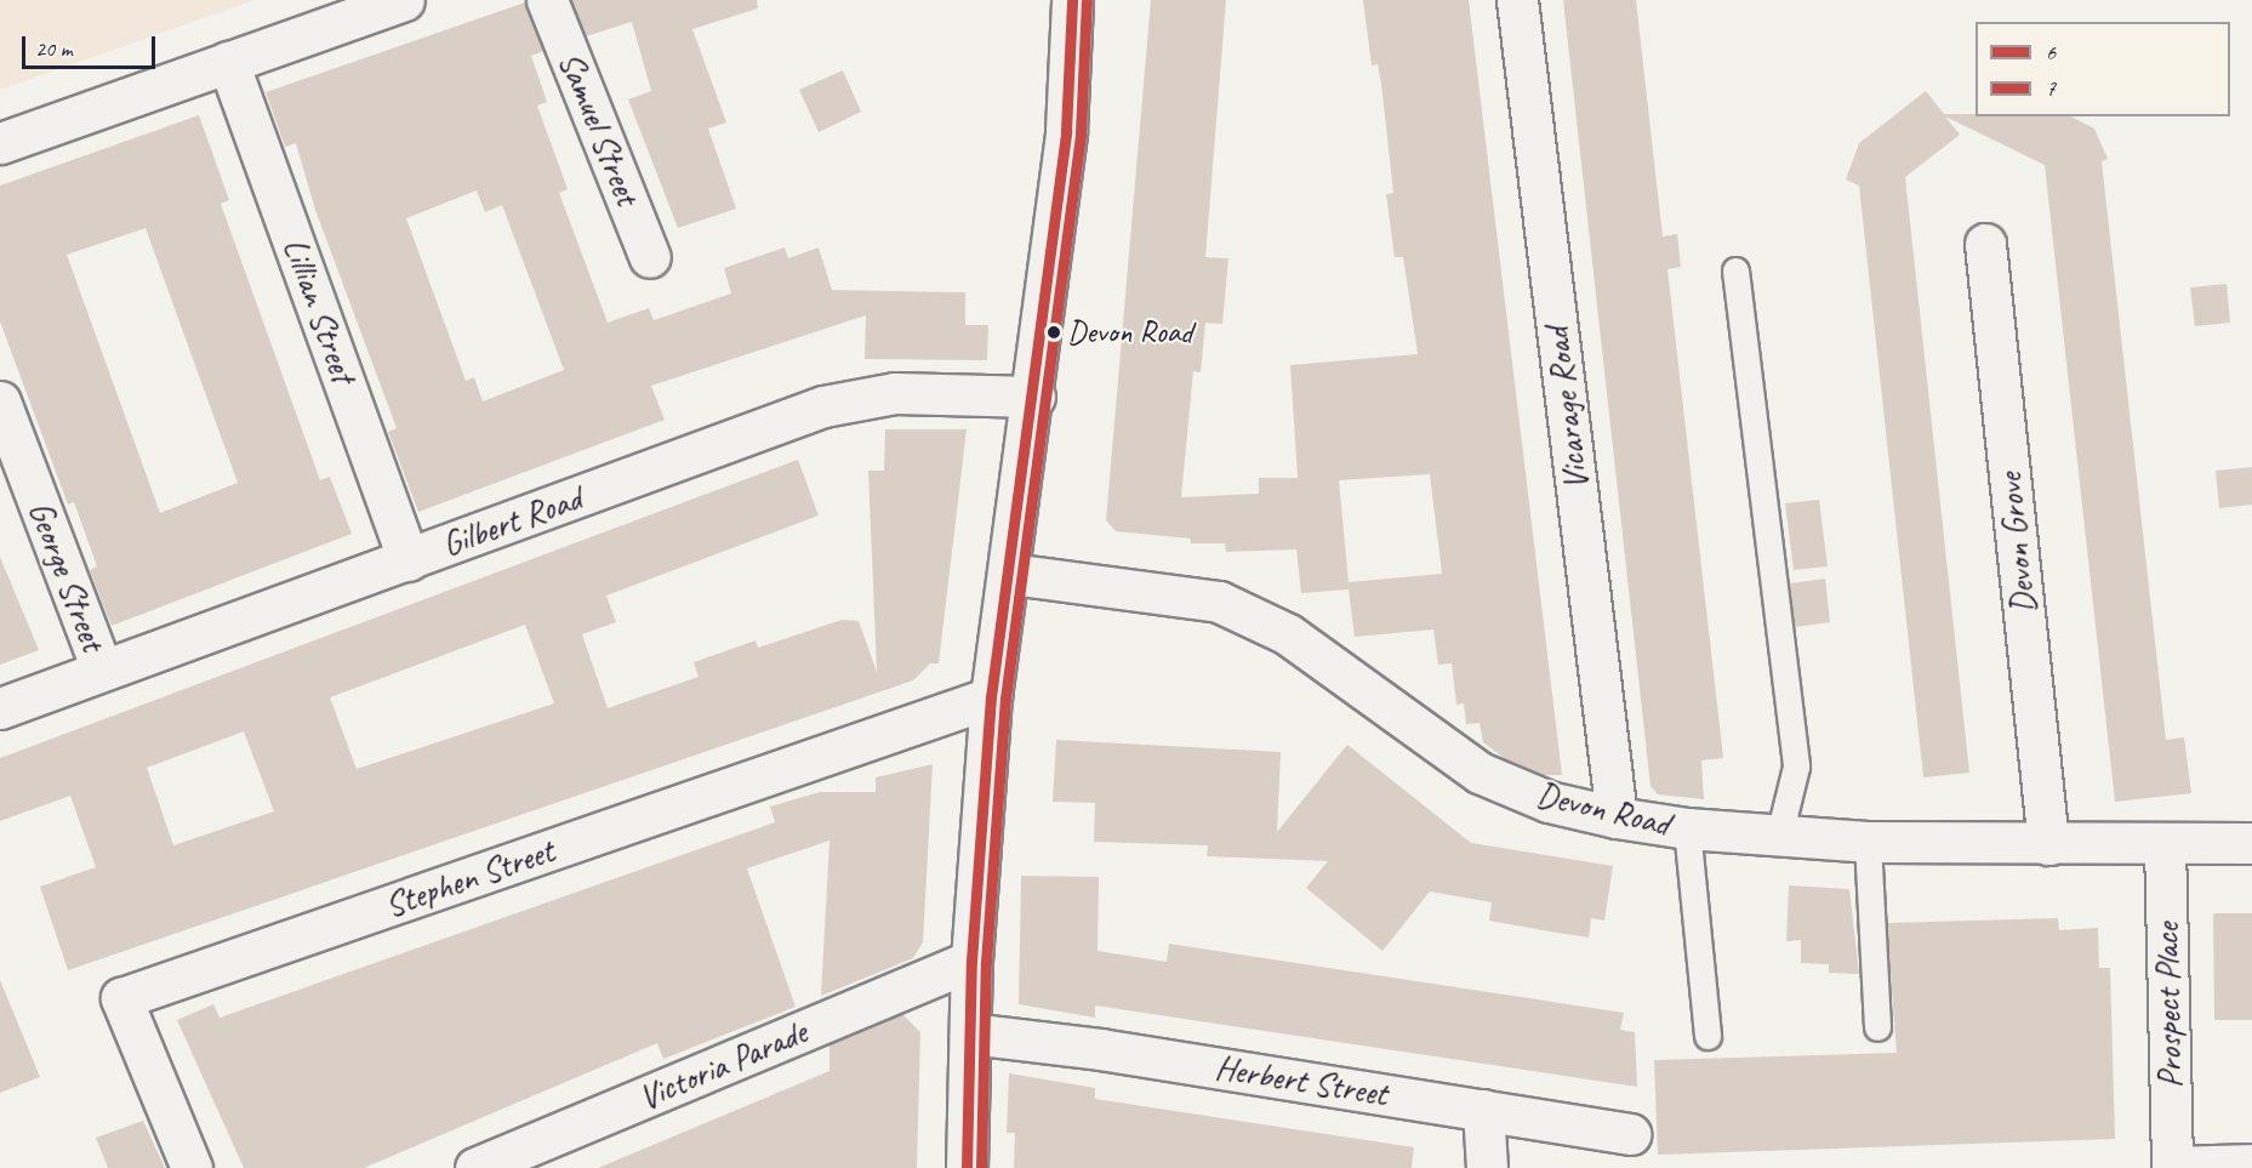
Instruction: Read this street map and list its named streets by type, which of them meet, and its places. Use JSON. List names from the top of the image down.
{
  "streets": {
    "street": [
      "Samuel Street",
      "Lillian Street",
      "Vicarage Road",
      "Gilbert Road",
      "Devon Grove",
      "George Street",
      "Devon Road",
      "Stephen Street",
      "Prospect Place",
      "Victoria Parade",
      "Herbert Street"
    ]
  },
  "crossings": [
    ["Lillian Street", "Gilbert Road"],
    ["Vicarage Road", "Devon Road"],
    ["Gilbert Road", "George Street"],
    ["Devon Grove", "Devon Road"],
    ["Devon Road", "Prospect Place"]
  ],
  "places": ["Devon Road"],
  "lines": ["transit line 6", "transit line 7"],
  "legend": ["6", "7"],
  "scale_bar": "20 m"
}
